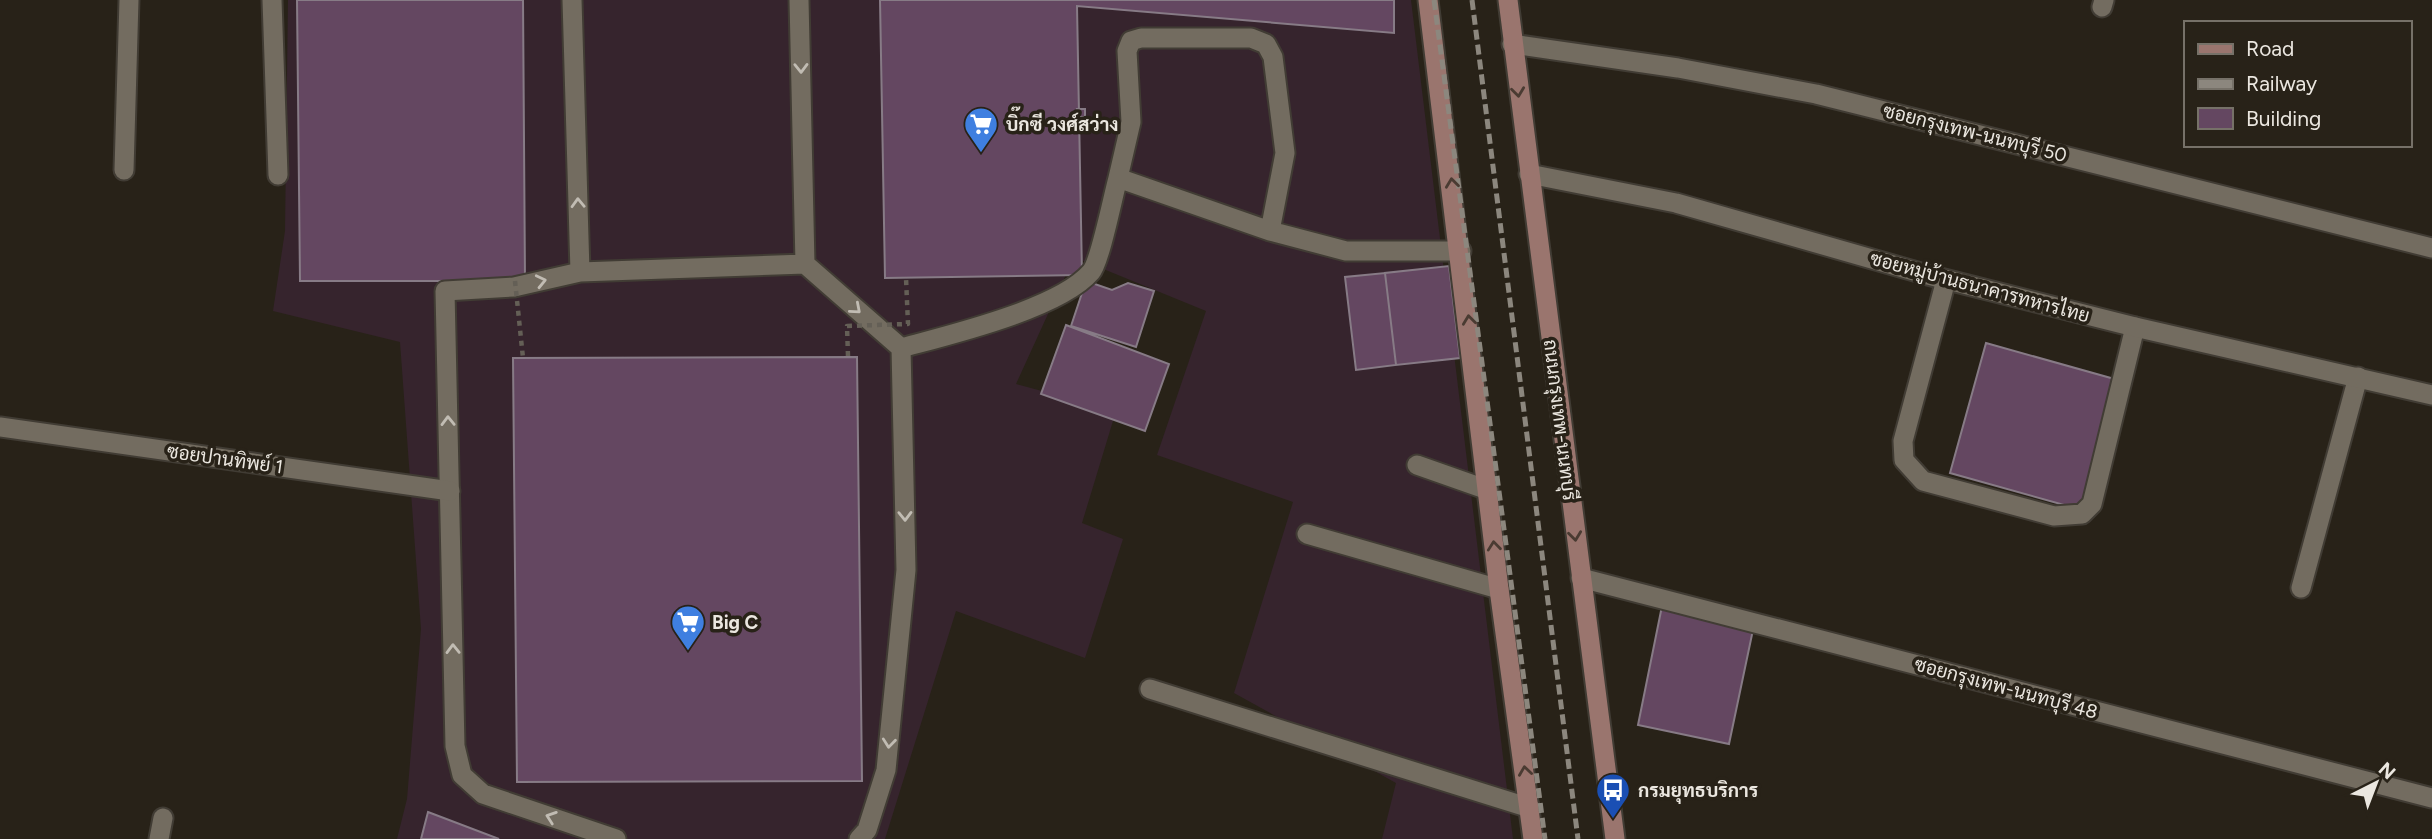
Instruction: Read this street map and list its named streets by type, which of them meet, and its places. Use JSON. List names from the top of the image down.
{
  "streets": {
    "main road": ["ถนนกรุงเทพ-นนทบุรี"],
    "street": [
      "ซอยกรุงเทพ-นนทบุรี 50",
      "ซอยหมู่บ้านธนาคารทหารไทย",
      "ซอยปานทิพย์ 1",
      "ซอยกรุงเทพ-นนทบุรี 48"
    ]
  },
  "crossings": [
    ["ซอยกรุงเทพ-นนทบุรี 50", "ถนนกรุงเทพ-นนทบุรี"],
    ["ซอยหมู่บ้านธนาคารทหารไทย", "ถนนกรุงเทพ-นนทบุรี"],
    ["ถนนกรุงเทพ-นนทบุรี", "ซอยกรุงเทพ-นนทบุรี 48"]
  ],
  "places": {
    "supermarket": ["บิ๊กซี วงศ์สว่าง", "Big C"],
    "bus stop": ["กรมยุทธบริการ"]
  },
  "legend": ["Road", "Railway", "Building"],
  "north": "top right"
}
